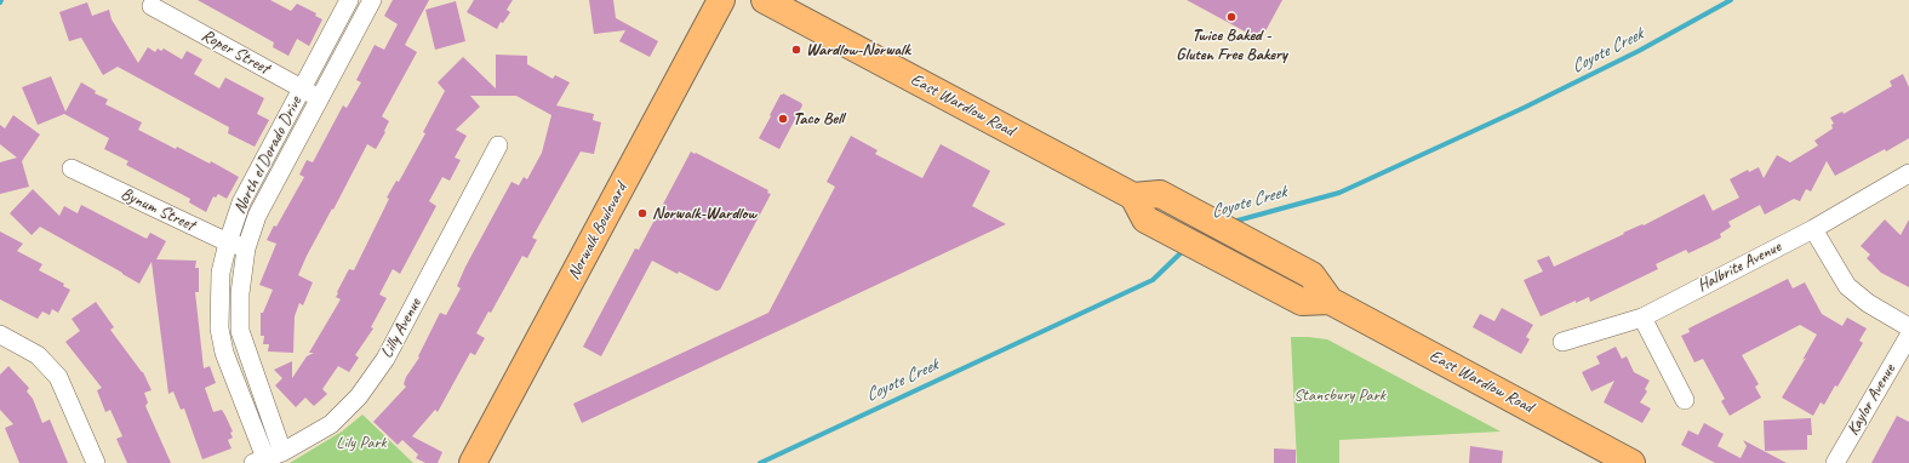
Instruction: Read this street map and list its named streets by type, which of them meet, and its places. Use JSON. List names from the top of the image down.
{
  "streets": {
    "main road": ["East Wardlow Road", "Norwalk Boulevard"],
    "street": [
      "Roper Street",
      "North el Dorado Drive",
      "Bynum Street",
      "Halbrite Avenue",
      "Lilly Avenue",
      "Kaylor Avenue"
    ]
  },
  "crossings": [
    ["Roper Street", "North el Dorado Drive"],
    ["North el Dorado Drive", "Bynum Street"],
    ["North el Dorado Drive", "Lilly Avenue"]
  ],
  "water": ["Coyote Creek"],
  "parks": ["Stansbury Park", "Lily Park"],
  "places": [
    "Twice Baked - Gluten Free Bakery",
    "Wardlow-Norwalk",
    "Taco Bell",
    "Norwalk-Wardlow"
  ]
}
